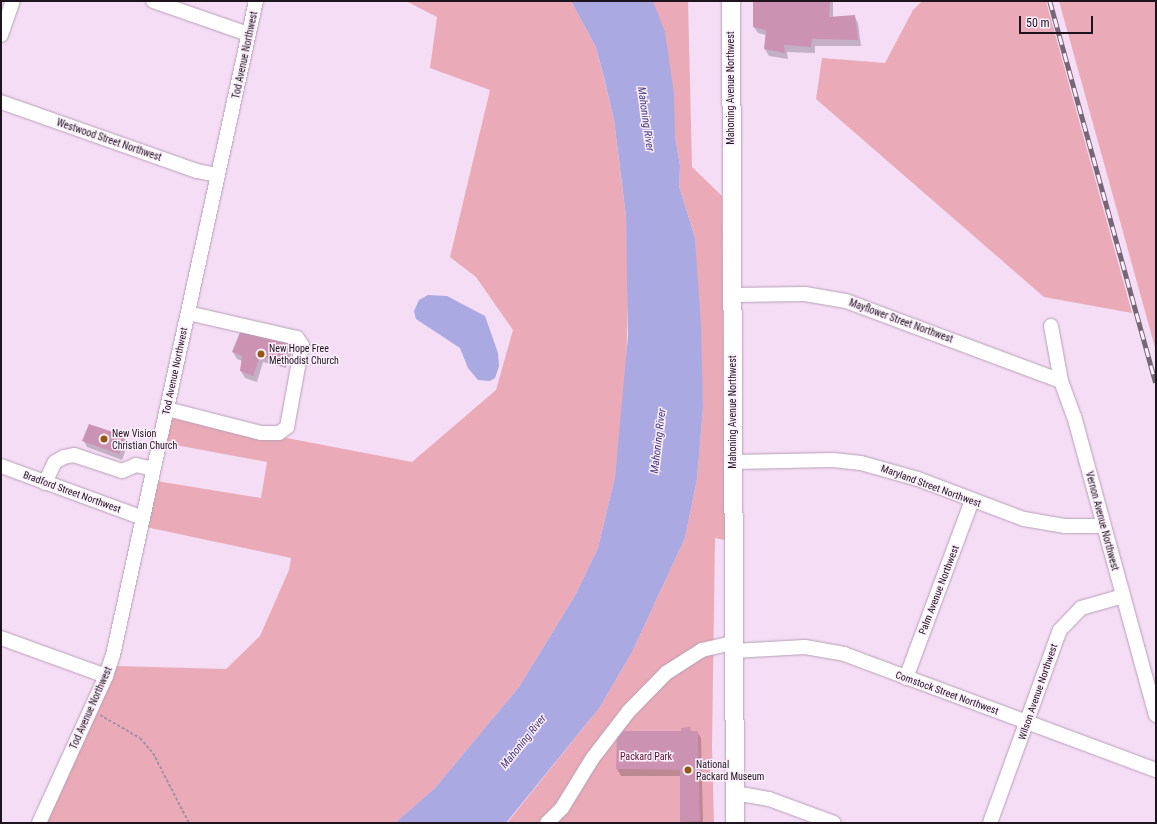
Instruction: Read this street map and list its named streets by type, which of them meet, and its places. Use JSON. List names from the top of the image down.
{
  "streets": {
    "main road": ["Mahoning Avenue Northwest"],
    "street": [
      "Tod Avenue Northwest",
      "Westwood Street Northwest",
      "Mayflower Street Northwest",
      "Maryland Street Northwest",
      "Bradford Street Northwest",
      "Vernon Avenue Northwest",
      "Palm Avenue Northwest",
      "Wilson Avenue Northwest",
      "Comstock Street Northwest"
    ]
  },
  "crossings": [
    ["Tod Avenue Northwest", "Westwood Street Northwest"],
    ["Tod Avenue Northwest", "Bradford Street Northwest"],
    ["Mahoning Avenue Northwest", "Mayflower Street Northwest"],
    ["Mahoning Avenue Northwest", "Maryland Street Northwest"],
    ["Mahoning Avenue Northwest", "Comstock Street Northwest"],
    ["Mayflower Street Northwest", "Vernon Avenue Northwest"],
    ["Maryland Street Northwest", "Vernon Avenue Northwest"],
    ["Maryland Street Northwest", "Palm Avenue Northwest"],
    ["Vernon Avenue Northwest", "Wilson Avenue Northwest"],
    ["Palm Avenue Northwest", "Comstock Street Northwest"],
    ["Wilson Avenue Northwest", "Comstock Street Northwest"]
  ],
  "water": ["Mahoning River"],
  "parks": ["Packard Park"],
  "places": ["New Hope Free Methodist Church", "New Vision Christian Church", "National Packard Museum"],
  "scale_bar": "50 m"
}
